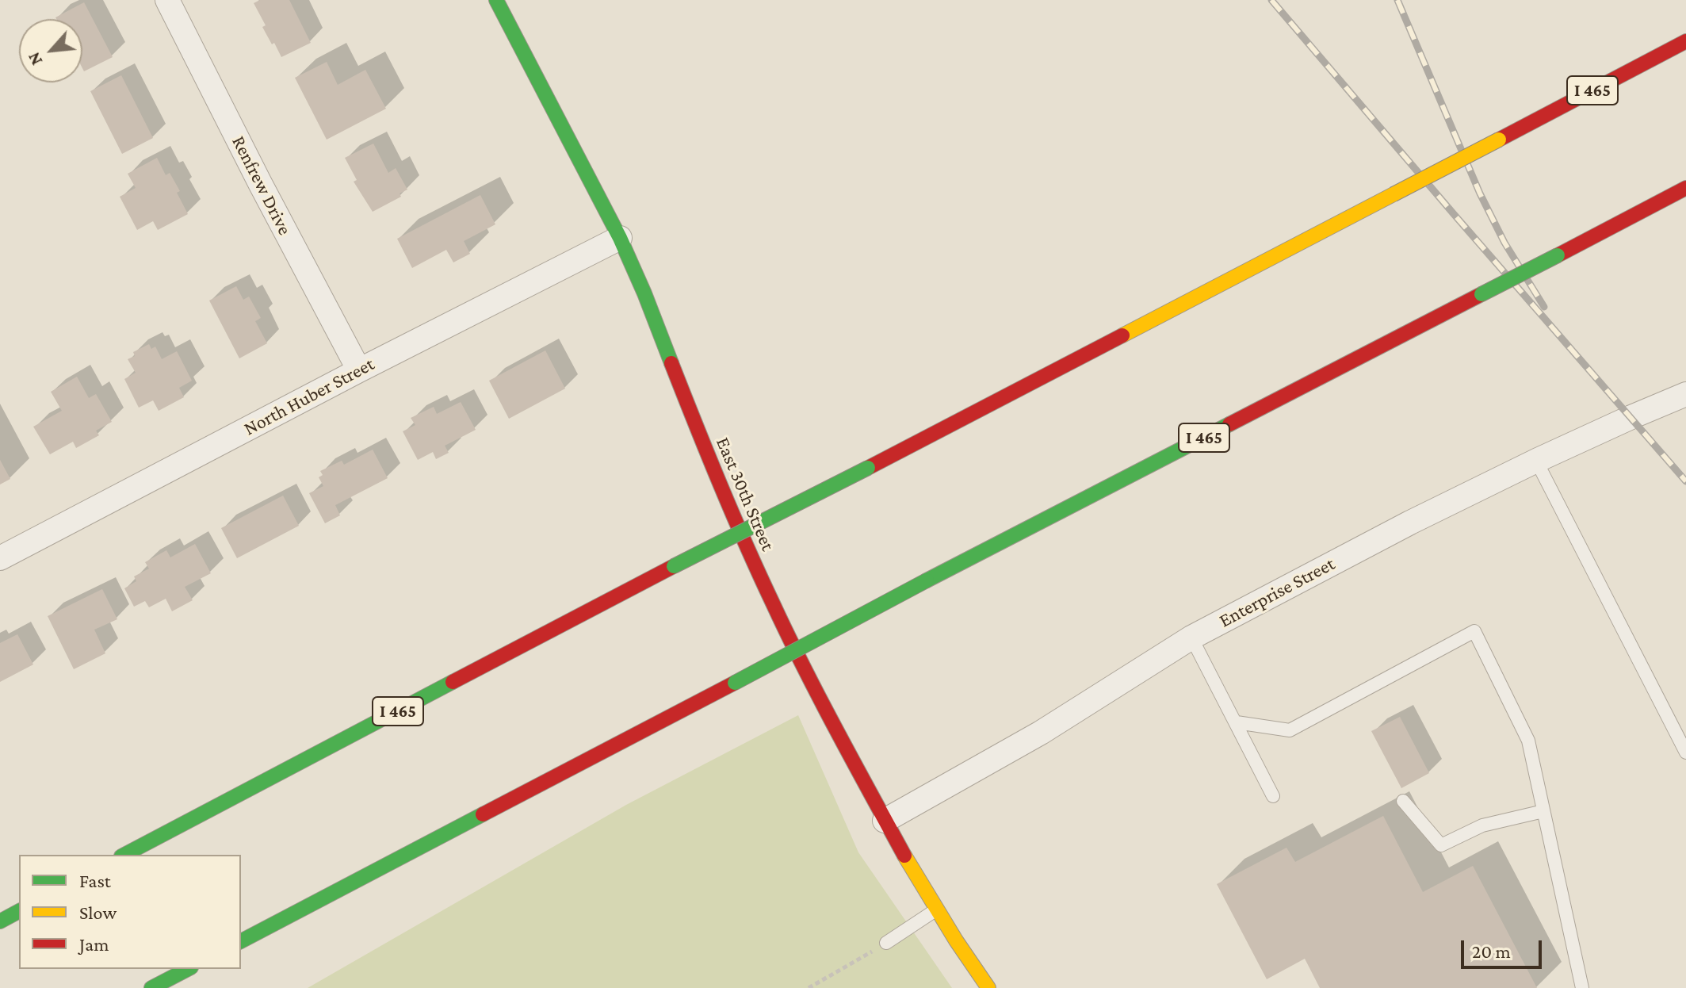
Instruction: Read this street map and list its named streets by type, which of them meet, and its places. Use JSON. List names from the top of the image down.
{
  "streets": {
    "main road": ["I 465", "East 30th Street"],
    "street": ["Renfrew Drive", "North Huber Street", "Enterprise Street"]
  },
  "crossings": [
    ["Renfrew Drive", "North Huber Street"],
    ["North Huber Street", "East 30th Street"],
    ["East 30th Street", "Enterprise Street"]
  ],
  "legend": ["Fast", "Slow", "Jam"],
  "scale_bar": "20 m",
  "north": "bottom left"
}
